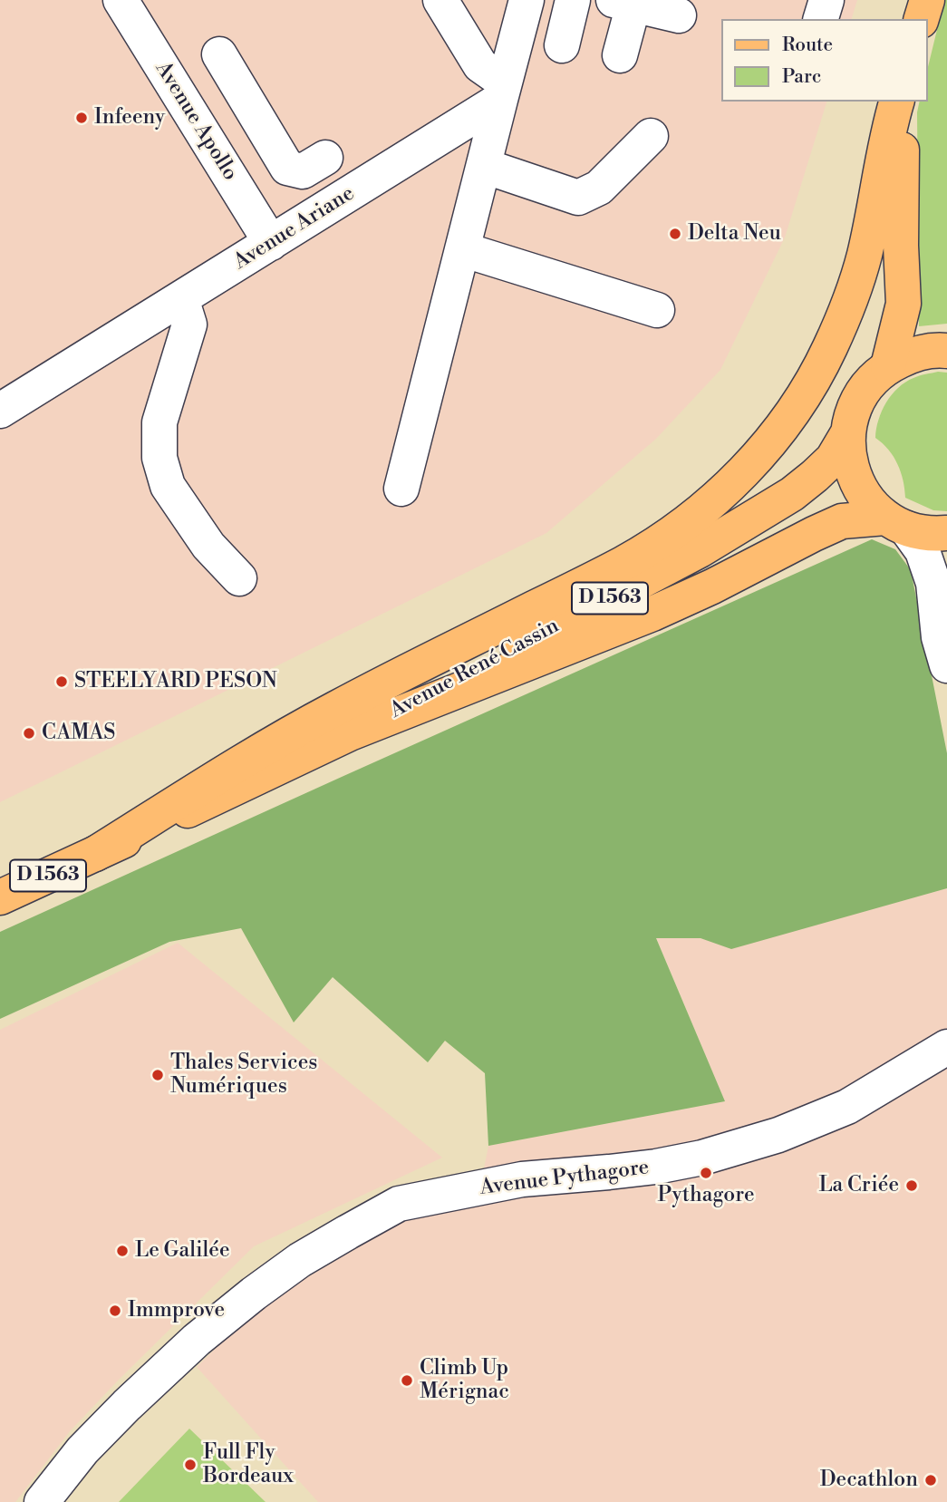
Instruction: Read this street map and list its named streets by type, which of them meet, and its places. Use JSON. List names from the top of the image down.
{
  "streets": {
    "main road": ["D 1563", "Avenue René Cassin"],
    "street": ["Avenue Apollo", "Avenue Ariane", "Avenue Pythagore"]
  },
  "crossings": [
    ["Avenue Apollo", "Avenue Ariane"]
  ],
  "places": [
    "Infeeny",
    "Delta Neu",
    "STEELYARD PESON",
    "CAMAS",
    "Thales Services Numériques",
    "Pythagore",
    "La Criée",
    "Le Galilée",
    "Immprove",
    "Climb Up Mérignac",
    "Full Fly Bordeaux",
    "Decathlon"
  ],
  "legend": ["Route", "Parc"]
}
